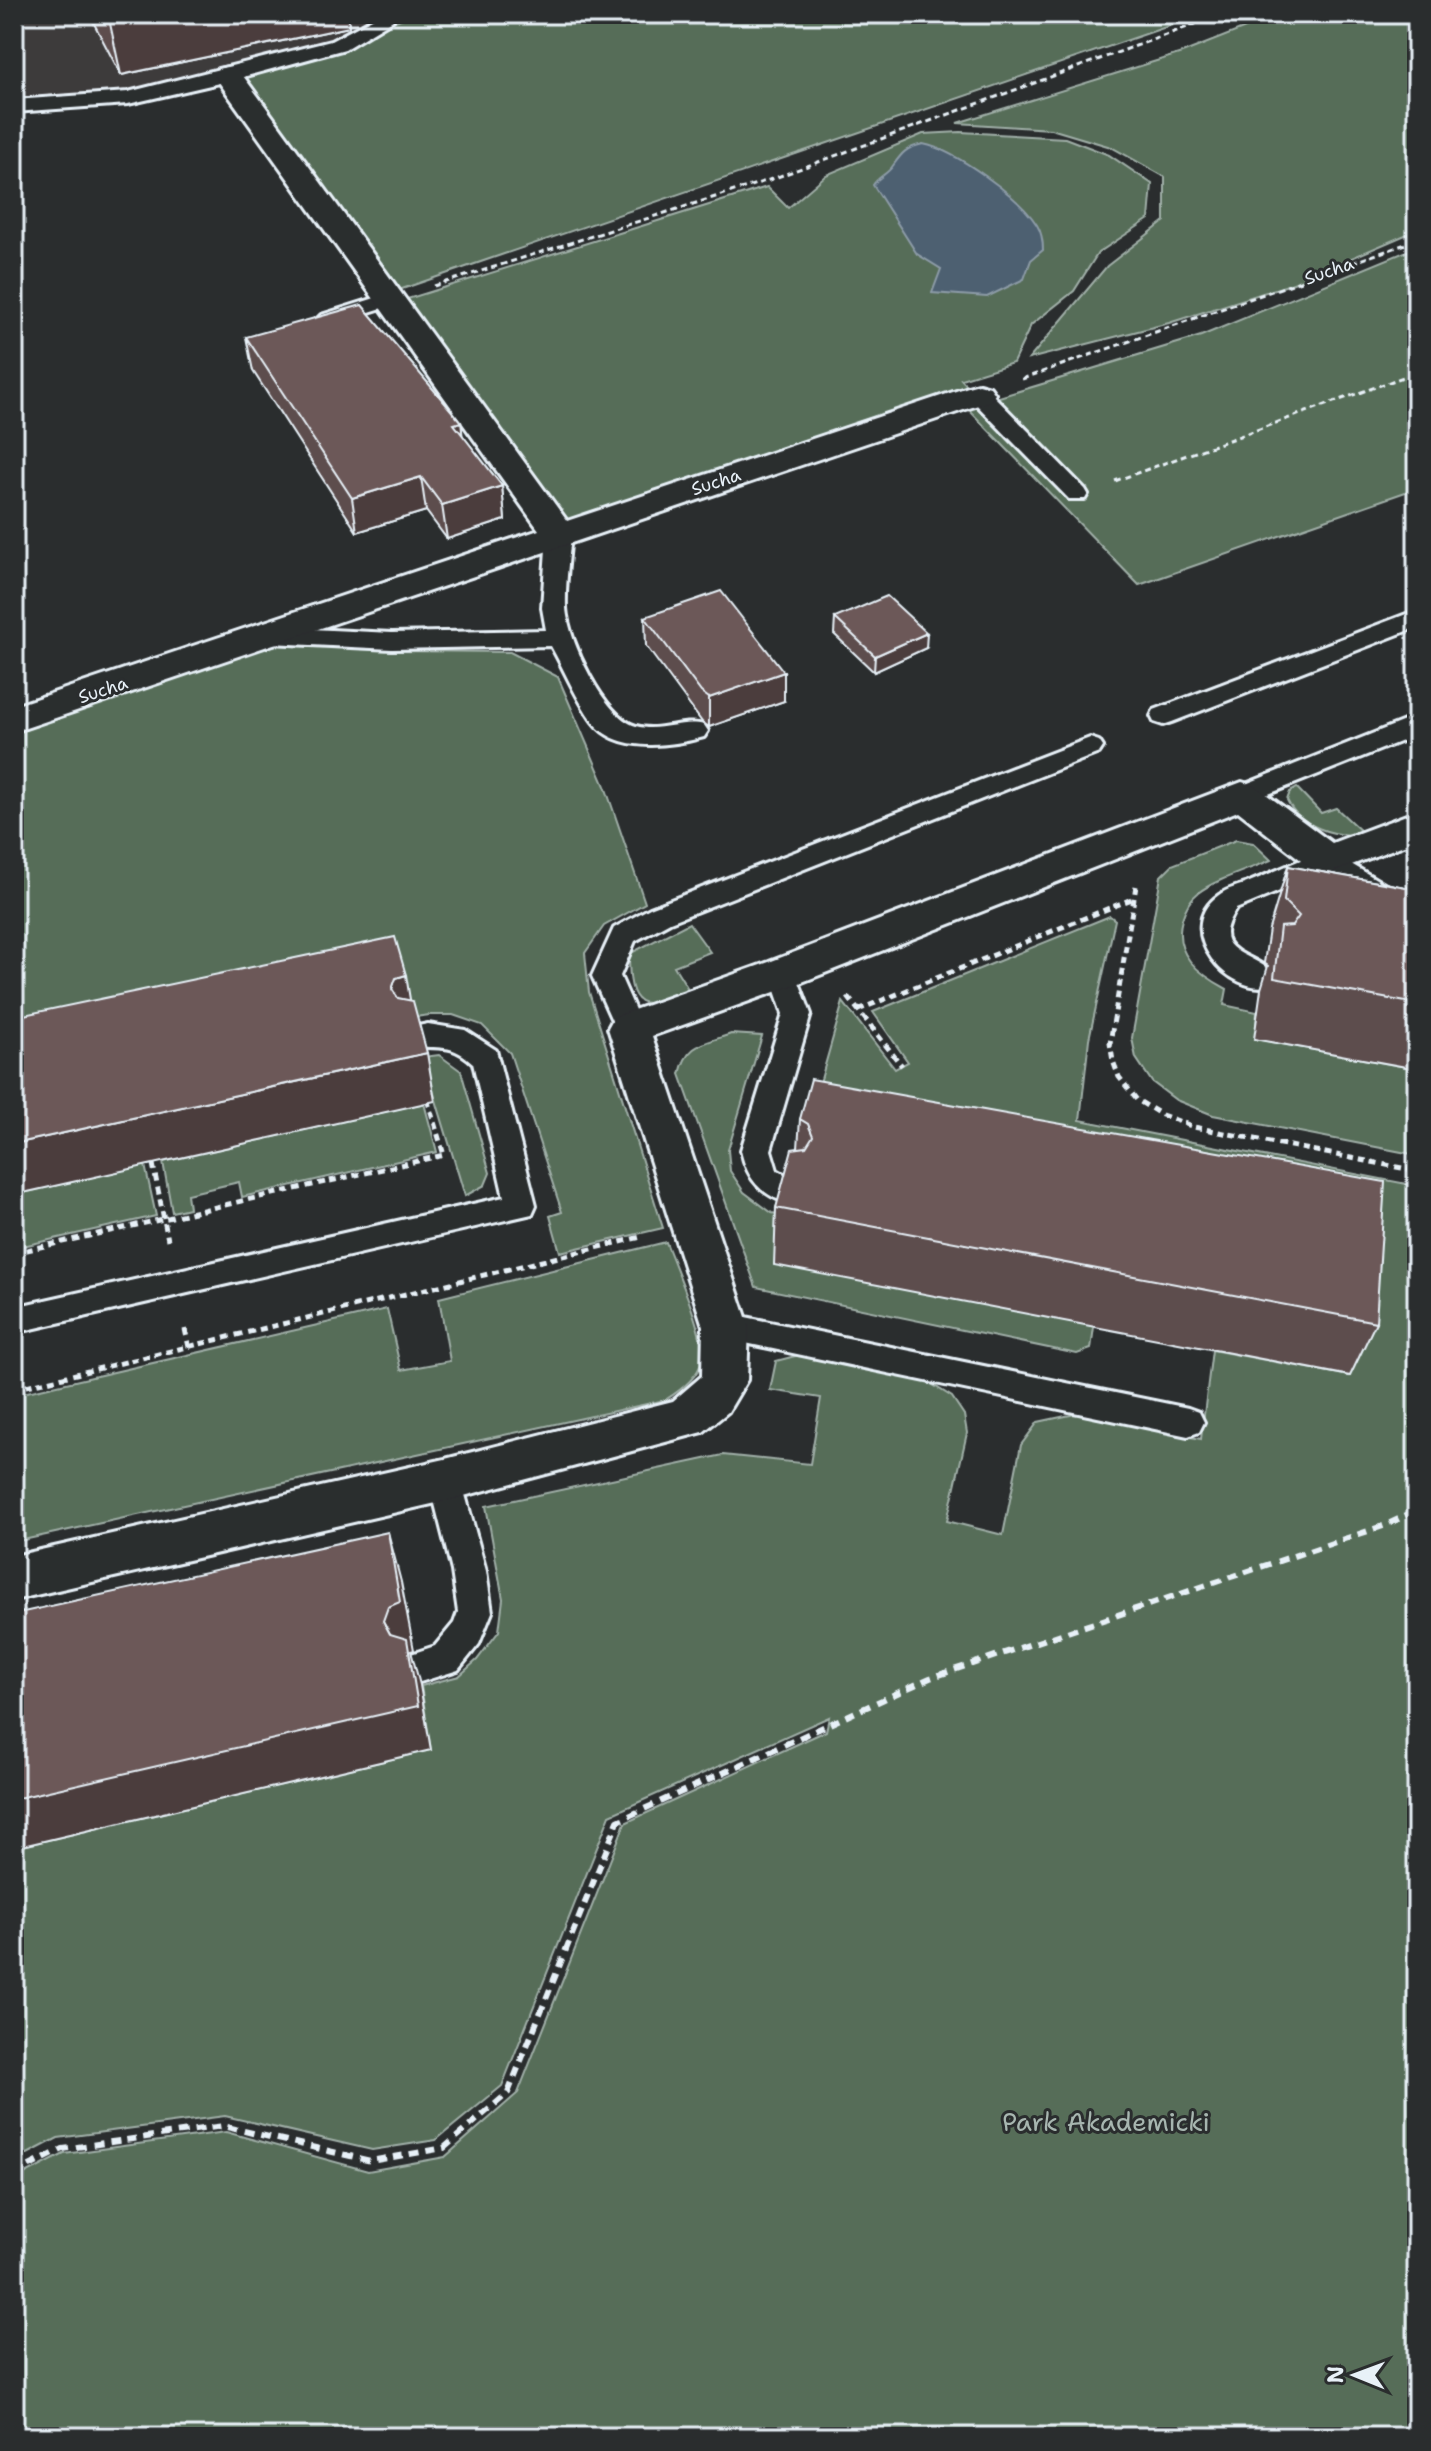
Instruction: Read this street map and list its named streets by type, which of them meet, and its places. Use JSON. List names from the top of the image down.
{
  "streets": {
    "street": ["Sucha"]
  },
  "parks": ["Park Akademicki"],
  "north": "left"
}
